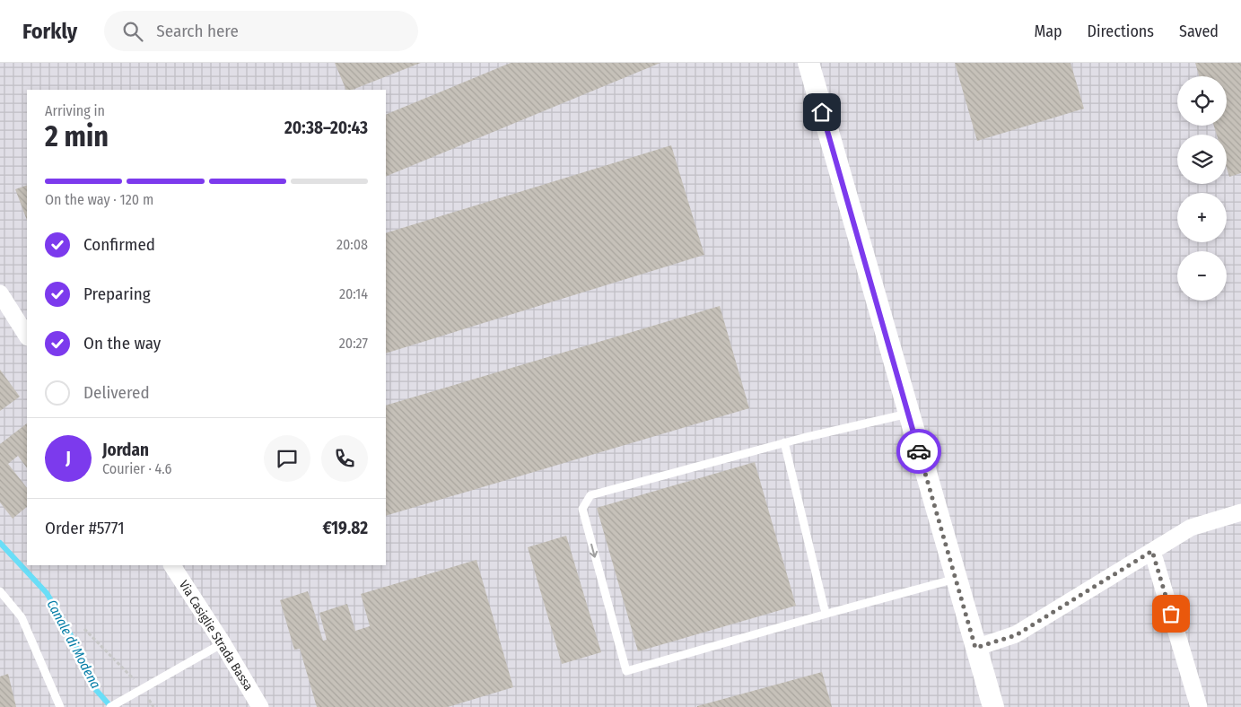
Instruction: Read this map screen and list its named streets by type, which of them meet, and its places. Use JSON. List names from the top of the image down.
{
  "streets": {
    "street": ["Via Casiglie Strada Bassa"]
  },
  "water": ["Canale di Modena"],
  "page": {
    "header": "Forkly",
    "search": "Search here",
    "nav": ["Map", "Directions", "Saved"],
    "map_buttons": ["+", "−"],
    "heading": ["2 min", "Arriving in", "20:38–20:43"],
    "panel": [
      "Jordan",
      "Courier · 4.6",
      "Order #5771",
      "€19.82"
    ],
    "bar": "On the way · 120 m",
    "list": [
      ["Confirmed", "20:08"],
      ["Preparing", "20:14"],
      ["On the way", "20:27"],
      "Delivered"
    ],
    "round": "J"
  }
}
